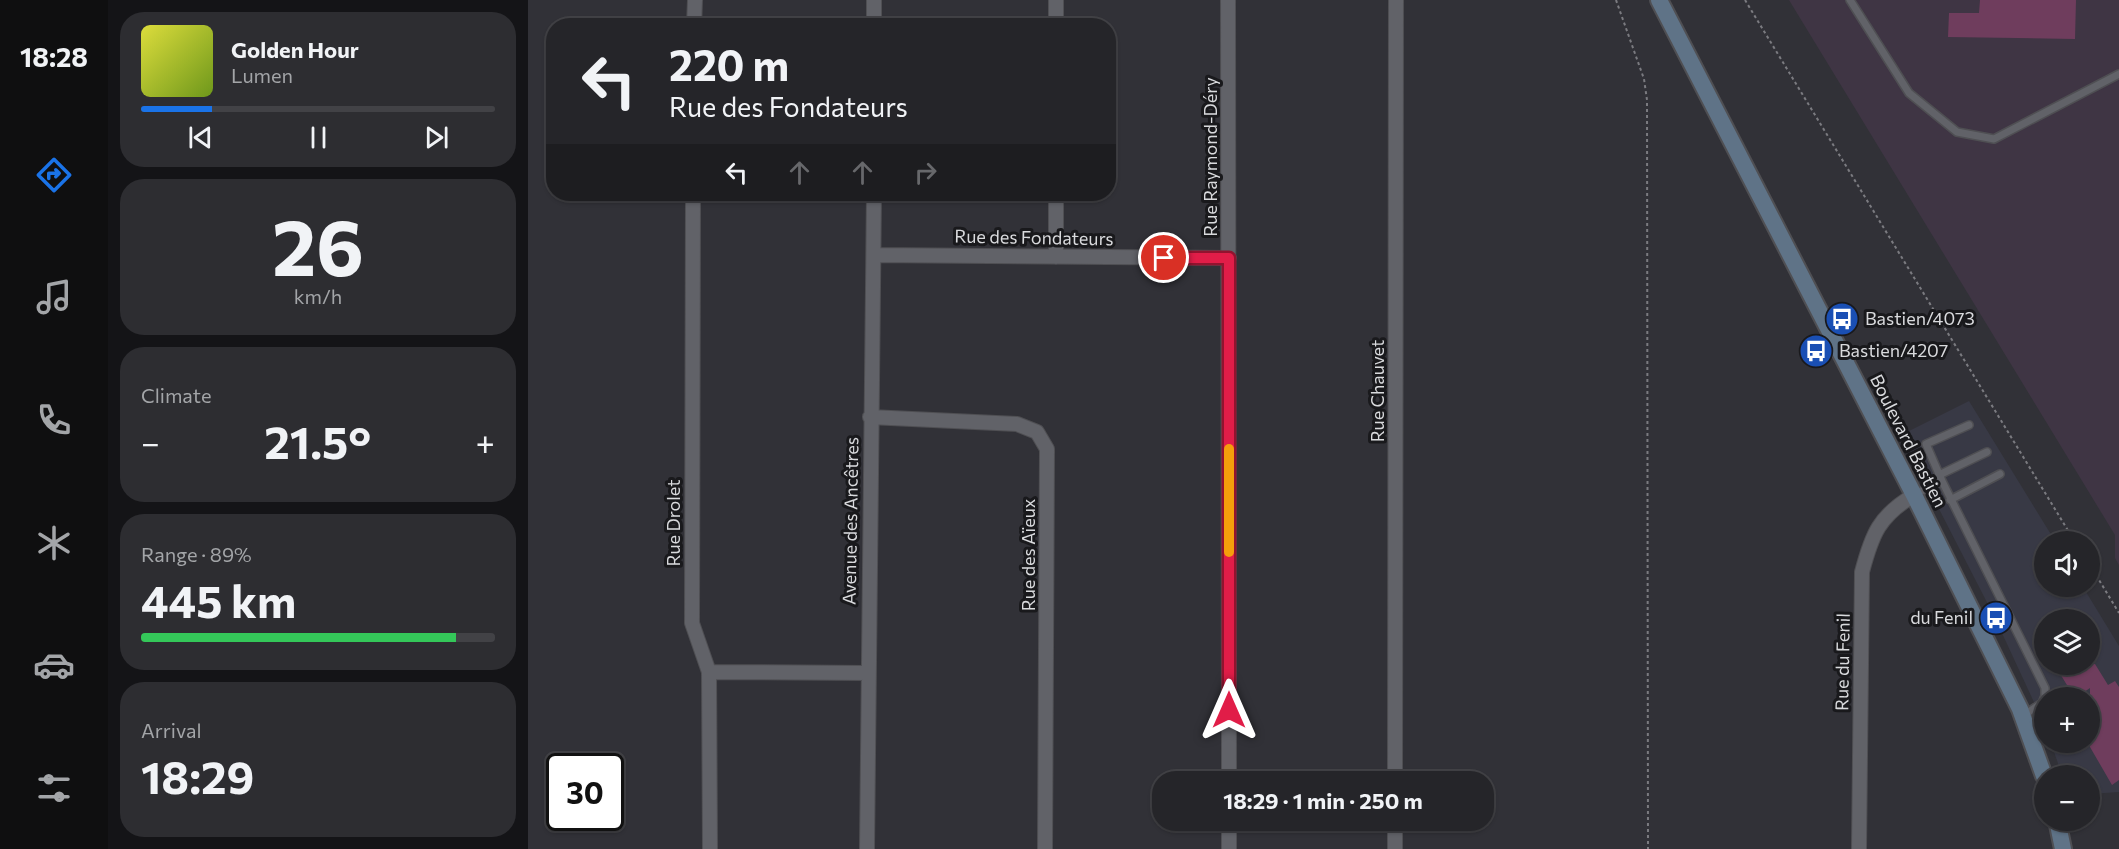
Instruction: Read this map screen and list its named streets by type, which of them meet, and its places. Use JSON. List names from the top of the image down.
{
  "streets": {
    "main road": ["Boulevard Bastien"],
    "street": [
      "Rue Raymond-Déry",
      "Rue des Fondateurs",
      "Rue Chauvet",
      "Avenue des Ancêtres",
      "Rue Drolet",
      "Rue des Aïeux",
      "Rue du Fenil"
    ]
  },
  "crossings": [
    ["Rue Raymond-Déry", "Rue des Fondateurs"],
    ["Rue des Fondateurs", "Avenue des Ancêtres"],
    ["Boulevard Bastien", "Rue du Fenil"],
    ["Avenue des Ancêtres", "Rue des Aïeux"]
  ],
  "places": {
    "bus stop": ["Bastien/4073", "Bastien/4207", "du Fenil"]
  },
  "page": {
    "tabs": "18:28",
    "turn": ["220 m", "Rue des Fondateurs"],
    "song": ["Golden Hour", "Lumen"],
    "tile": [
      ["26", "km/h"],
      "Climate",
      ["Range · 89%", "445 km"],
      ["Arrival", "18:29"]
    ],
    "heat": ["−", "21.5°", "+"],
    "map_buttons": ["+", "−"],
    "limit": "30",
    "trip": "18:29 · 1 min · 250 m"
  }
}
